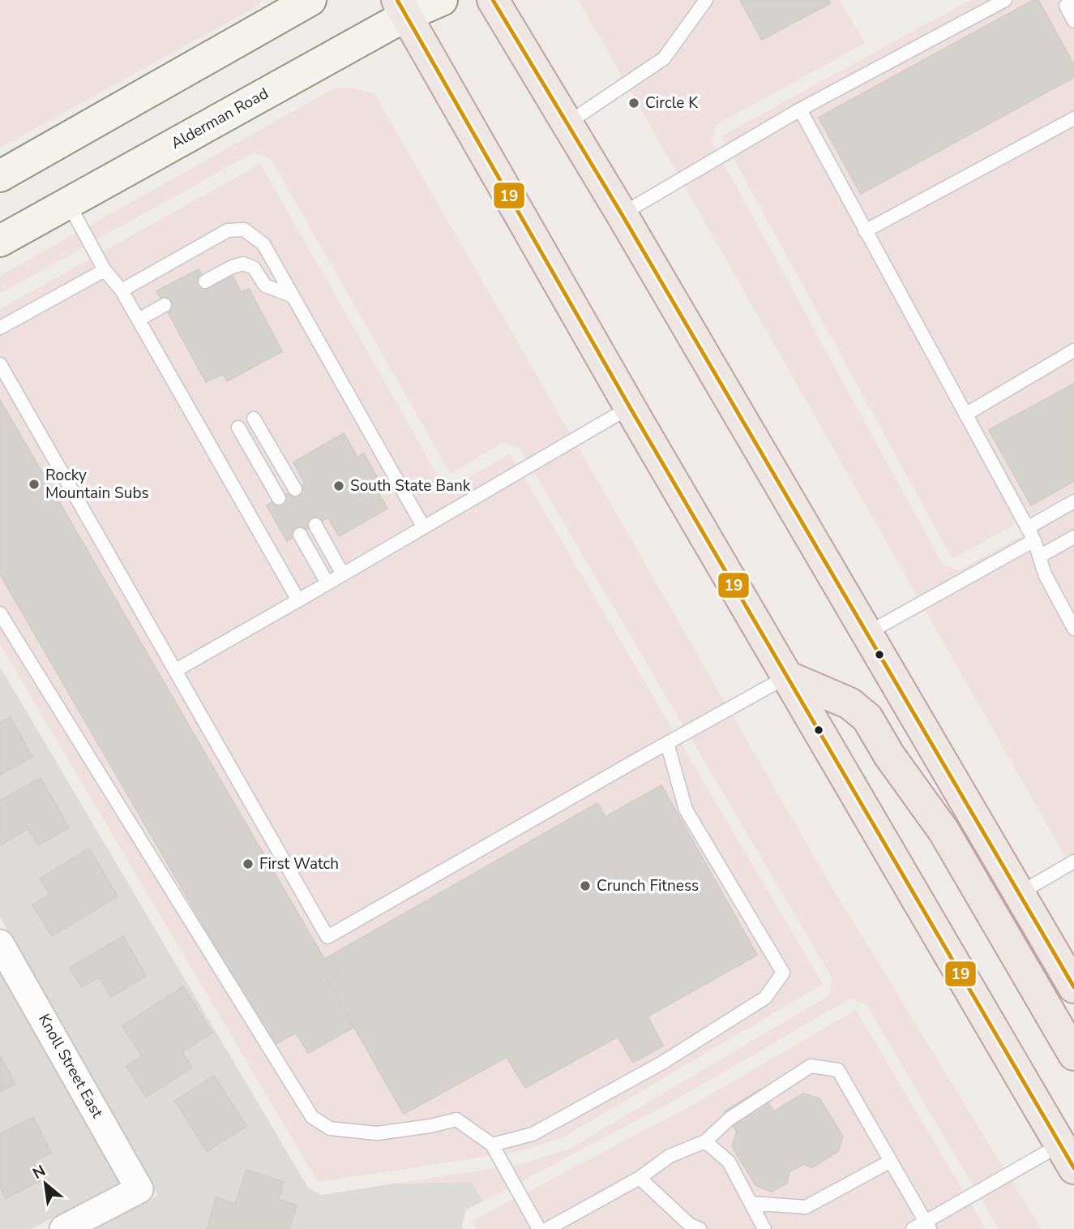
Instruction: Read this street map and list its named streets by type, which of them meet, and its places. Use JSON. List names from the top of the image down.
{
  "streets": {
    "main road": ["Alderman Road"],
    "street": ["Knoll Street East"]
  },
  "places": [
    "Circle K",
    "Rocky Mountain Subs",
    "South State Bank",
    "First Watch",
    "Crunch Fitness"
  ],
  "lines": ["transit line 19"],
  "north": "top left"
}
